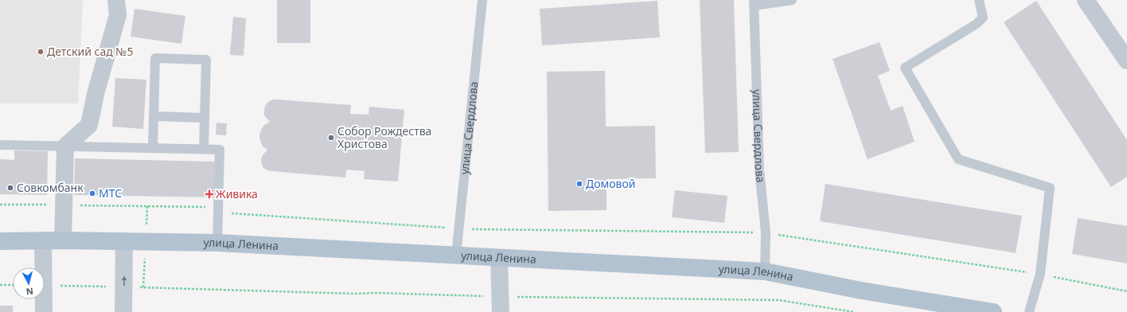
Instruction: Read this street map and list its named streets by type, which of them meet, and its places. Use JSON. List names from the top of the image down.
{
  "streets": {
    "main road": ["улица Ленина"],
    "lane": ["улица Свердлова"]
  },
  "crossings": [
    ["улица Свердлова", "улица Ленина"]
  ],
  "places": {
    "other": [
      "Детский сад №5",
      "Собор Рождества Христова",
      "Домовой",
      "Совкомбанк",
      "МТС"
    ],
    "health": ["Живика"]
  },
  "north": "bottom"
}
